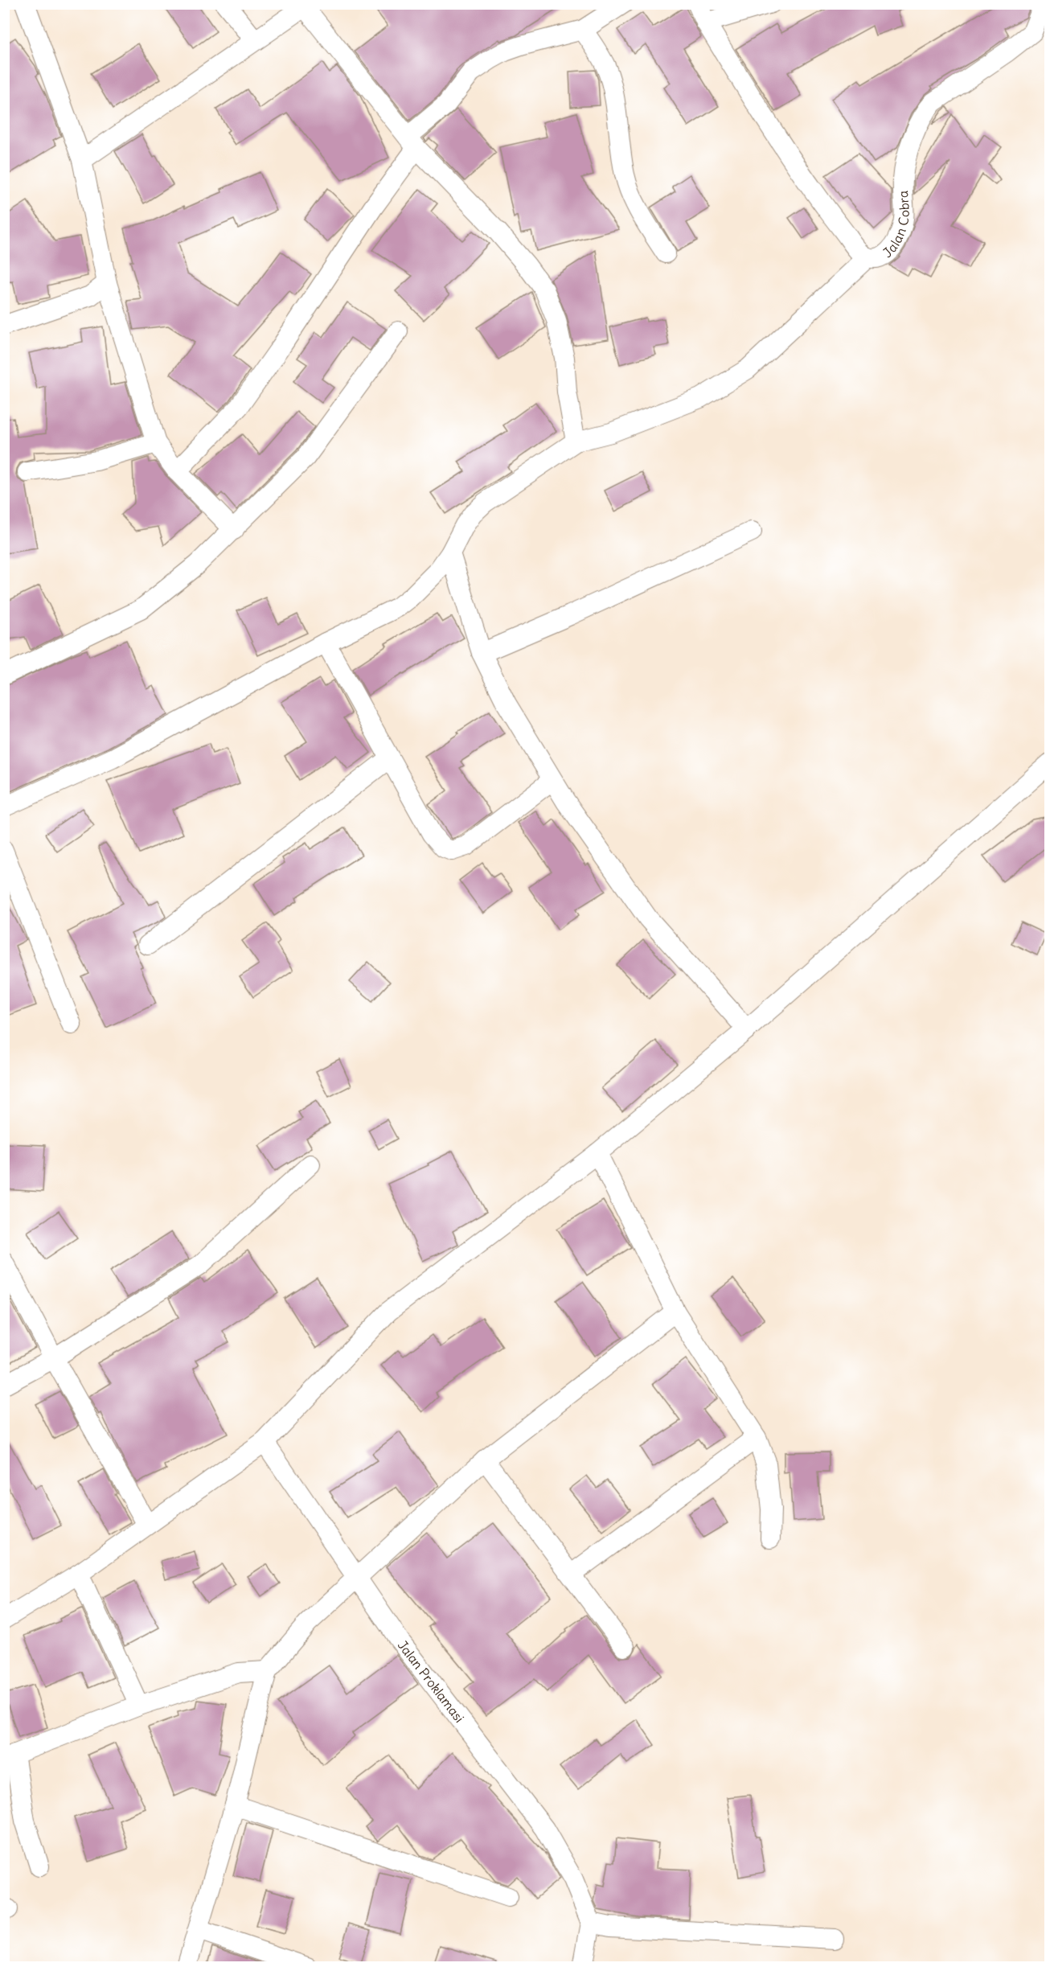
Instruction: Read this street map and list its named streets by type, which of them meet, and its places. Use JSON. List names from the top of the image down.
{
  "streets": {
    "street": ["Jalan Cobra", "Jalan Proklamasi"]
  }
}
